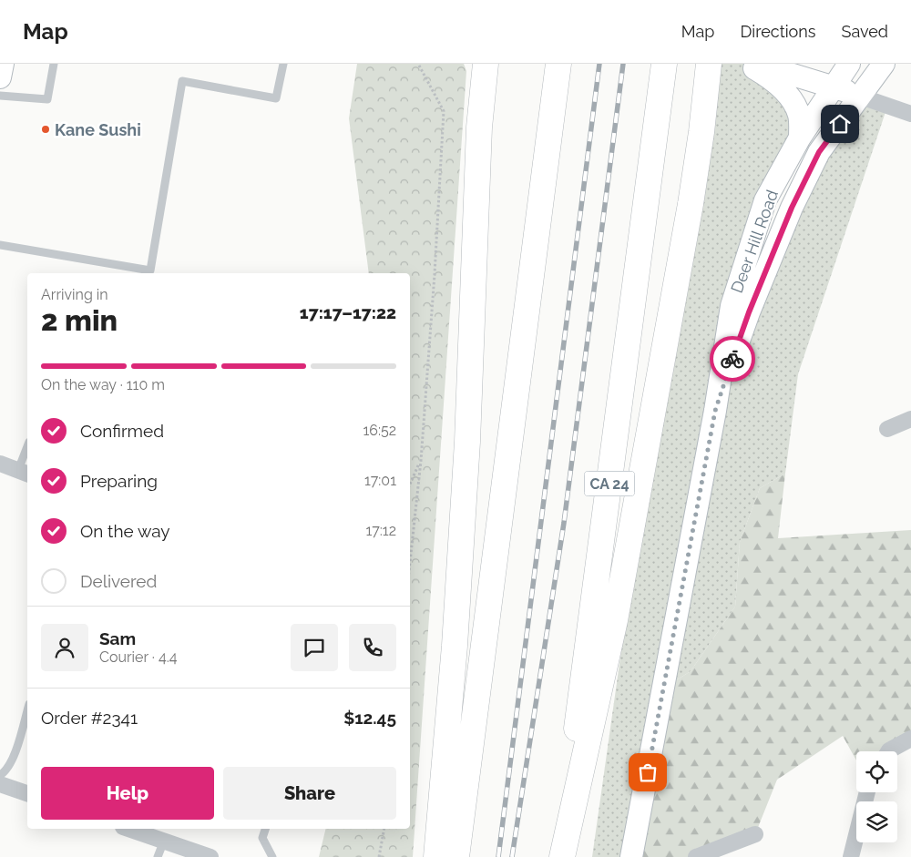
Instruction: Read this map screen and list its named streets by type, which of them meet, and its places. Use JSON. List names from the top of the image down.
{
  "streets": {
    "highway": ["CA 24"],
    "street": ["Deer Hill Road"]
  },
  "places": ["Kane Sushi"],
  "page": {
    "header": "Map",
    "nav": ["Map", "Directions", "Saved"],
    "heading": ["2 min", "Arriving in", "17:17–17:22"],
    "panel": [
      "Sam",
      "Courier · 4.4",
      "Order #2341",
      "$12.45"
    ],
    "bar": "On the way · 110 m",
    "list": [
      ["Confirmed", "16:52"],
      ["Preparing", "17:01"],
      ["On the way", "17:12"],
      "Delivered"
    ],
    "buttons": ["Help", "Share"]
  }
}
